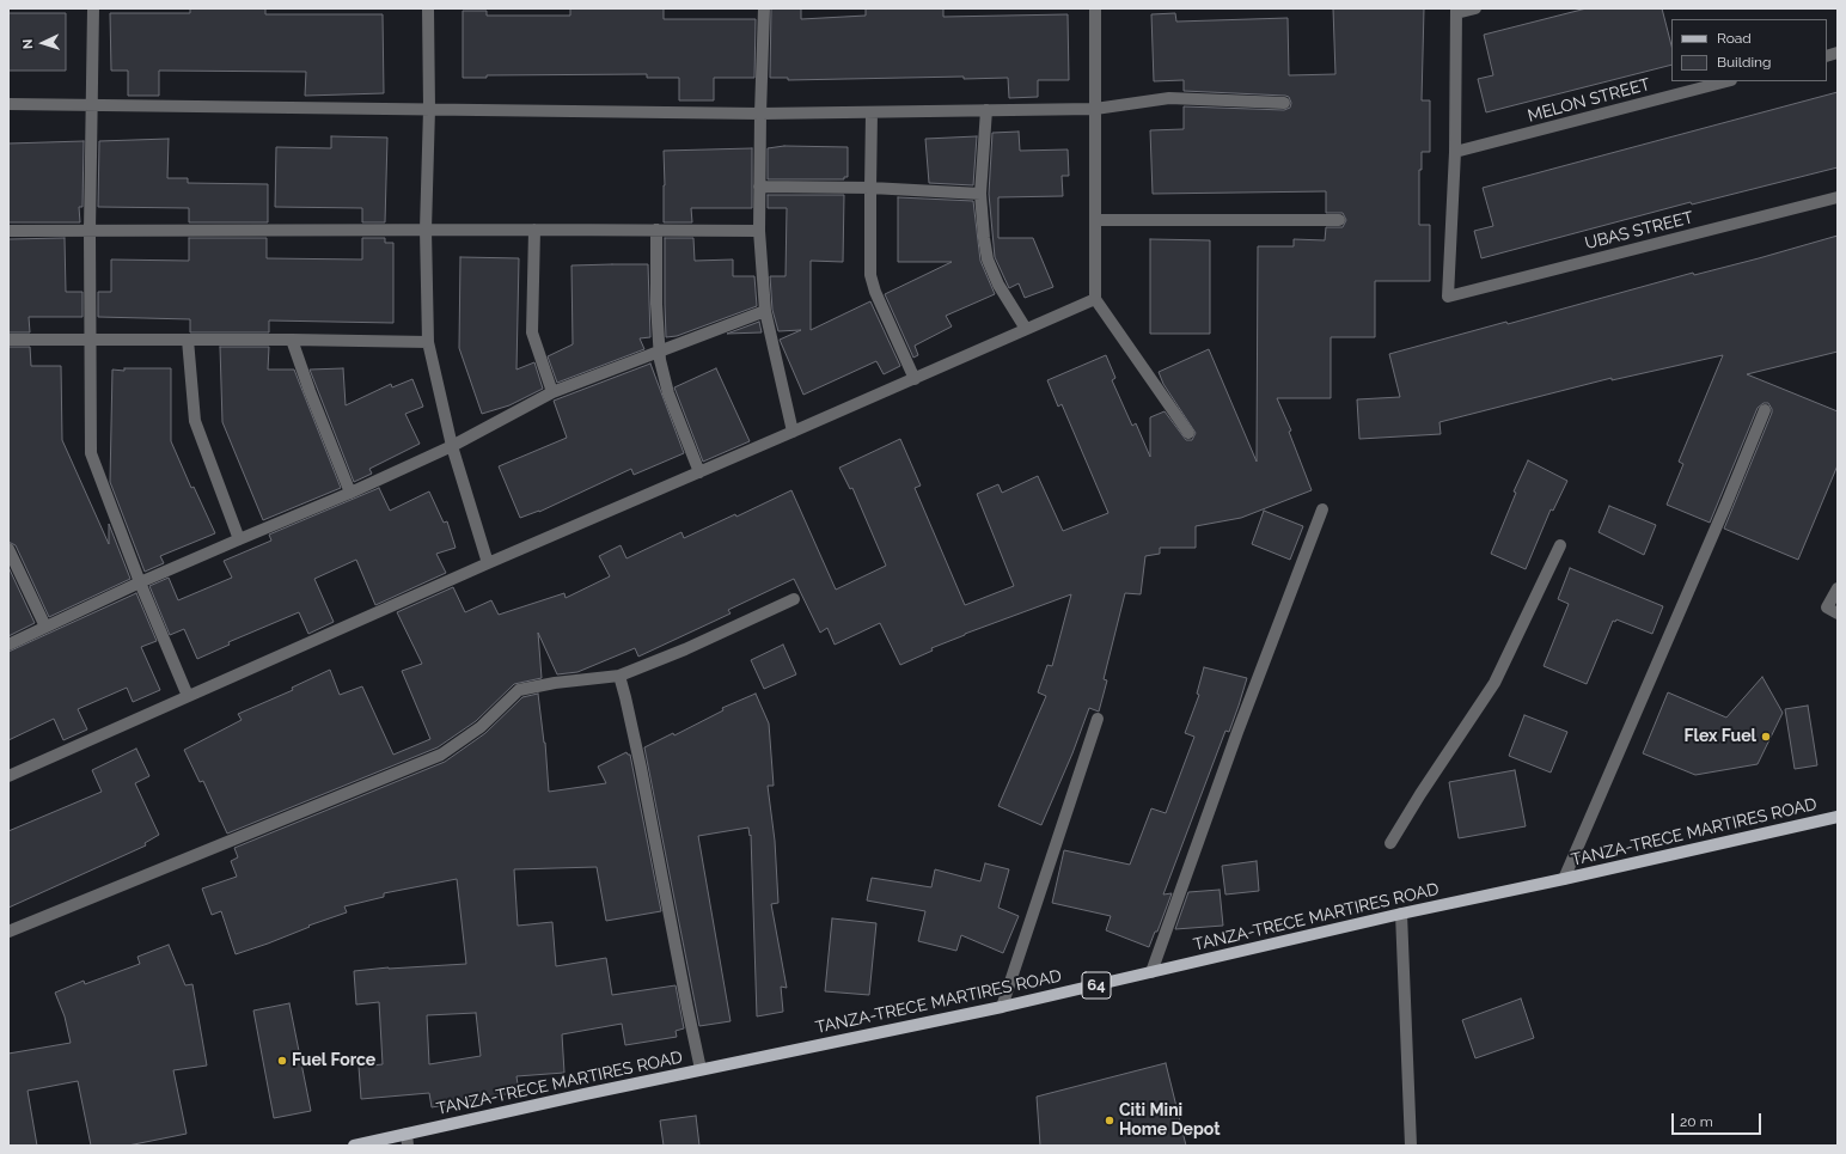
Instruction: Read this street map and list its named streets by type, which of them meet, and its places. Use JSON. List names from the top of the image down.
{
  "streets": {
    "main road": ["TANZA-TRECE MARTIRES ROAD", "64"],
    "street": ["MELON STREET", "UBAS STREET"]
  },
  "crossings": [
    ["MELON STREET", "UBAS STREET"]
  ],
  "places": ["Flex Fuel", "Fuel Force", "Citi Mini Home Depot"],
  "legend": ["Road", "Building"],
  "scale_bar": "20 m",
  "north": "left"
}
